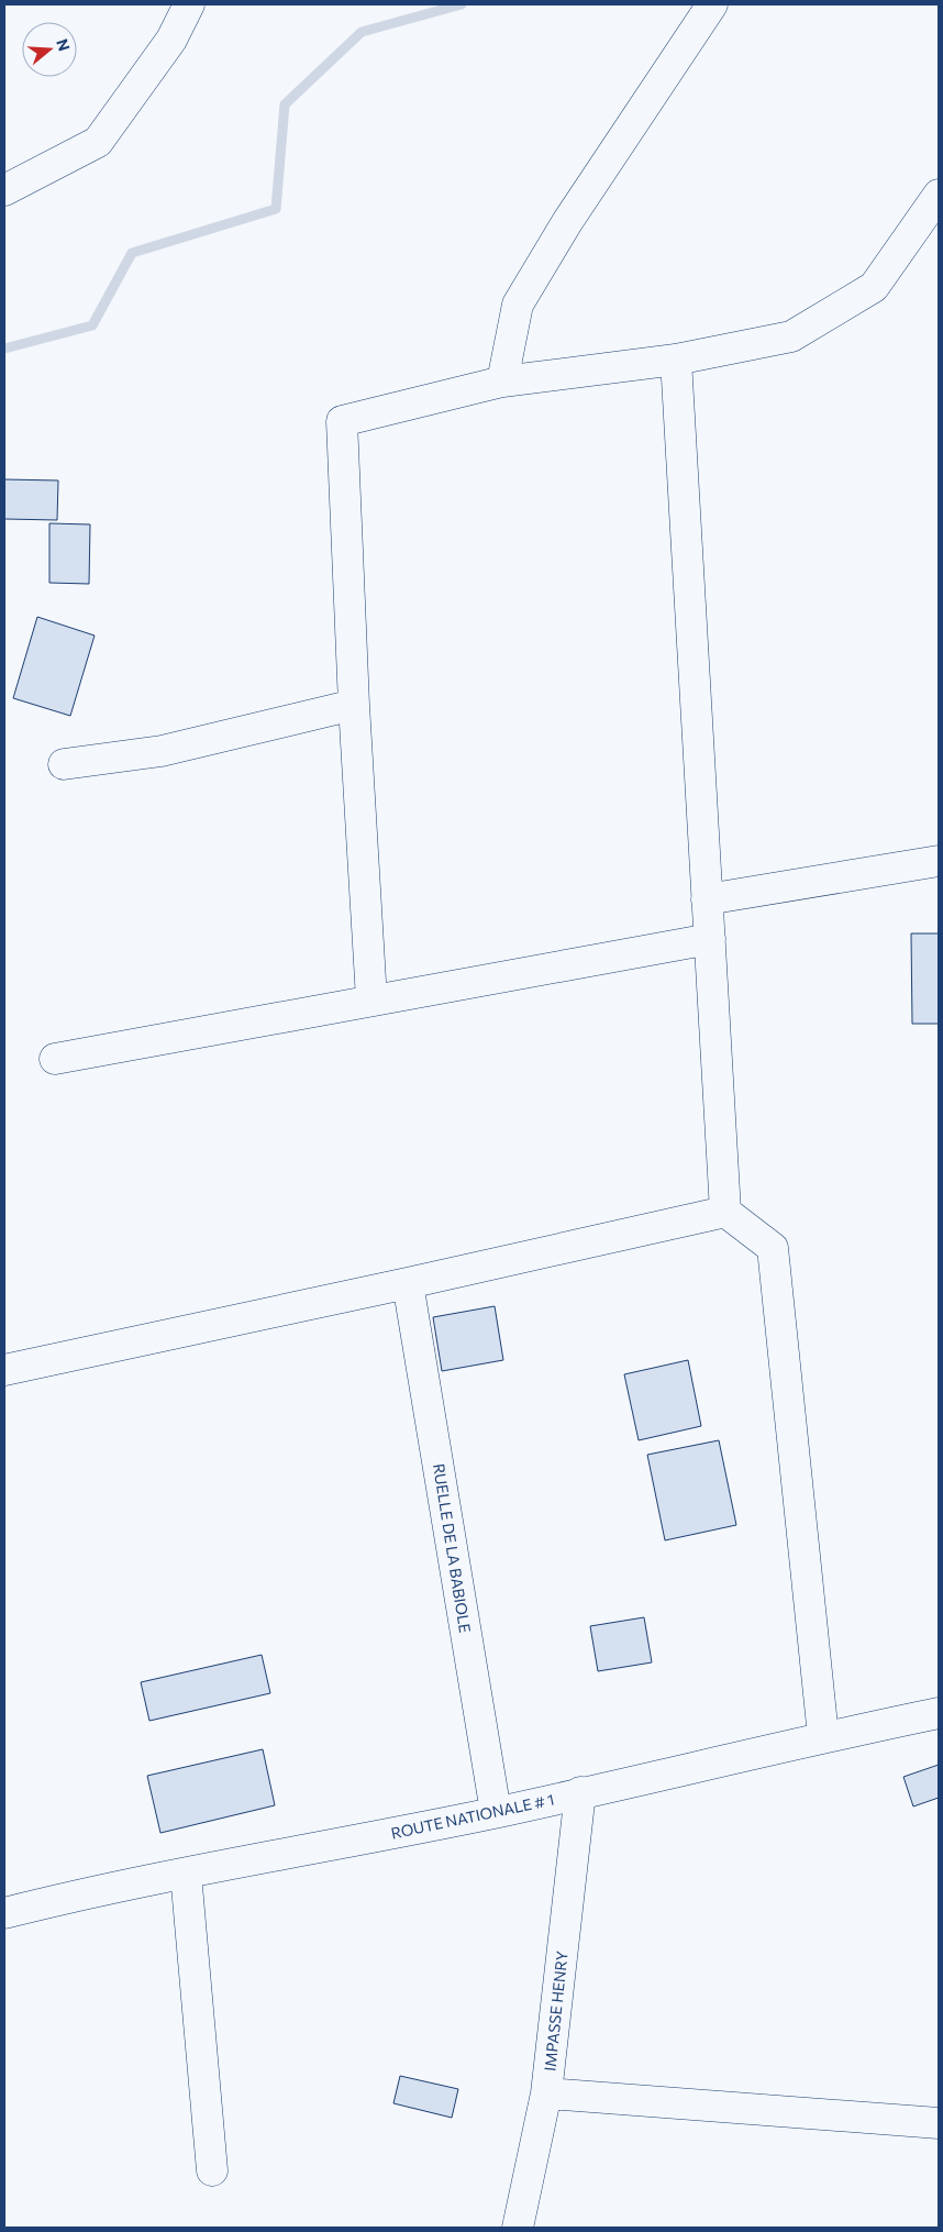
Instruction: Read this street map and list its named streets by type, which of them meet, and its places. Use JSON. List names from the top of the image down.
{
  "streets": {
    "street": ["RUELLE DE LA BABIOLE", "ROUTE NATIONALE # 1", "IMPASSE HENRY"]
  },
  "crossings": [
    ["RUELLE DE LA BABIOLE", "ROUTE NATIONALE # 1"],
    ["ROUTE NATIONALE # 1", "IMPASSE HENRY"]
  ],
  "north": "right"
}
